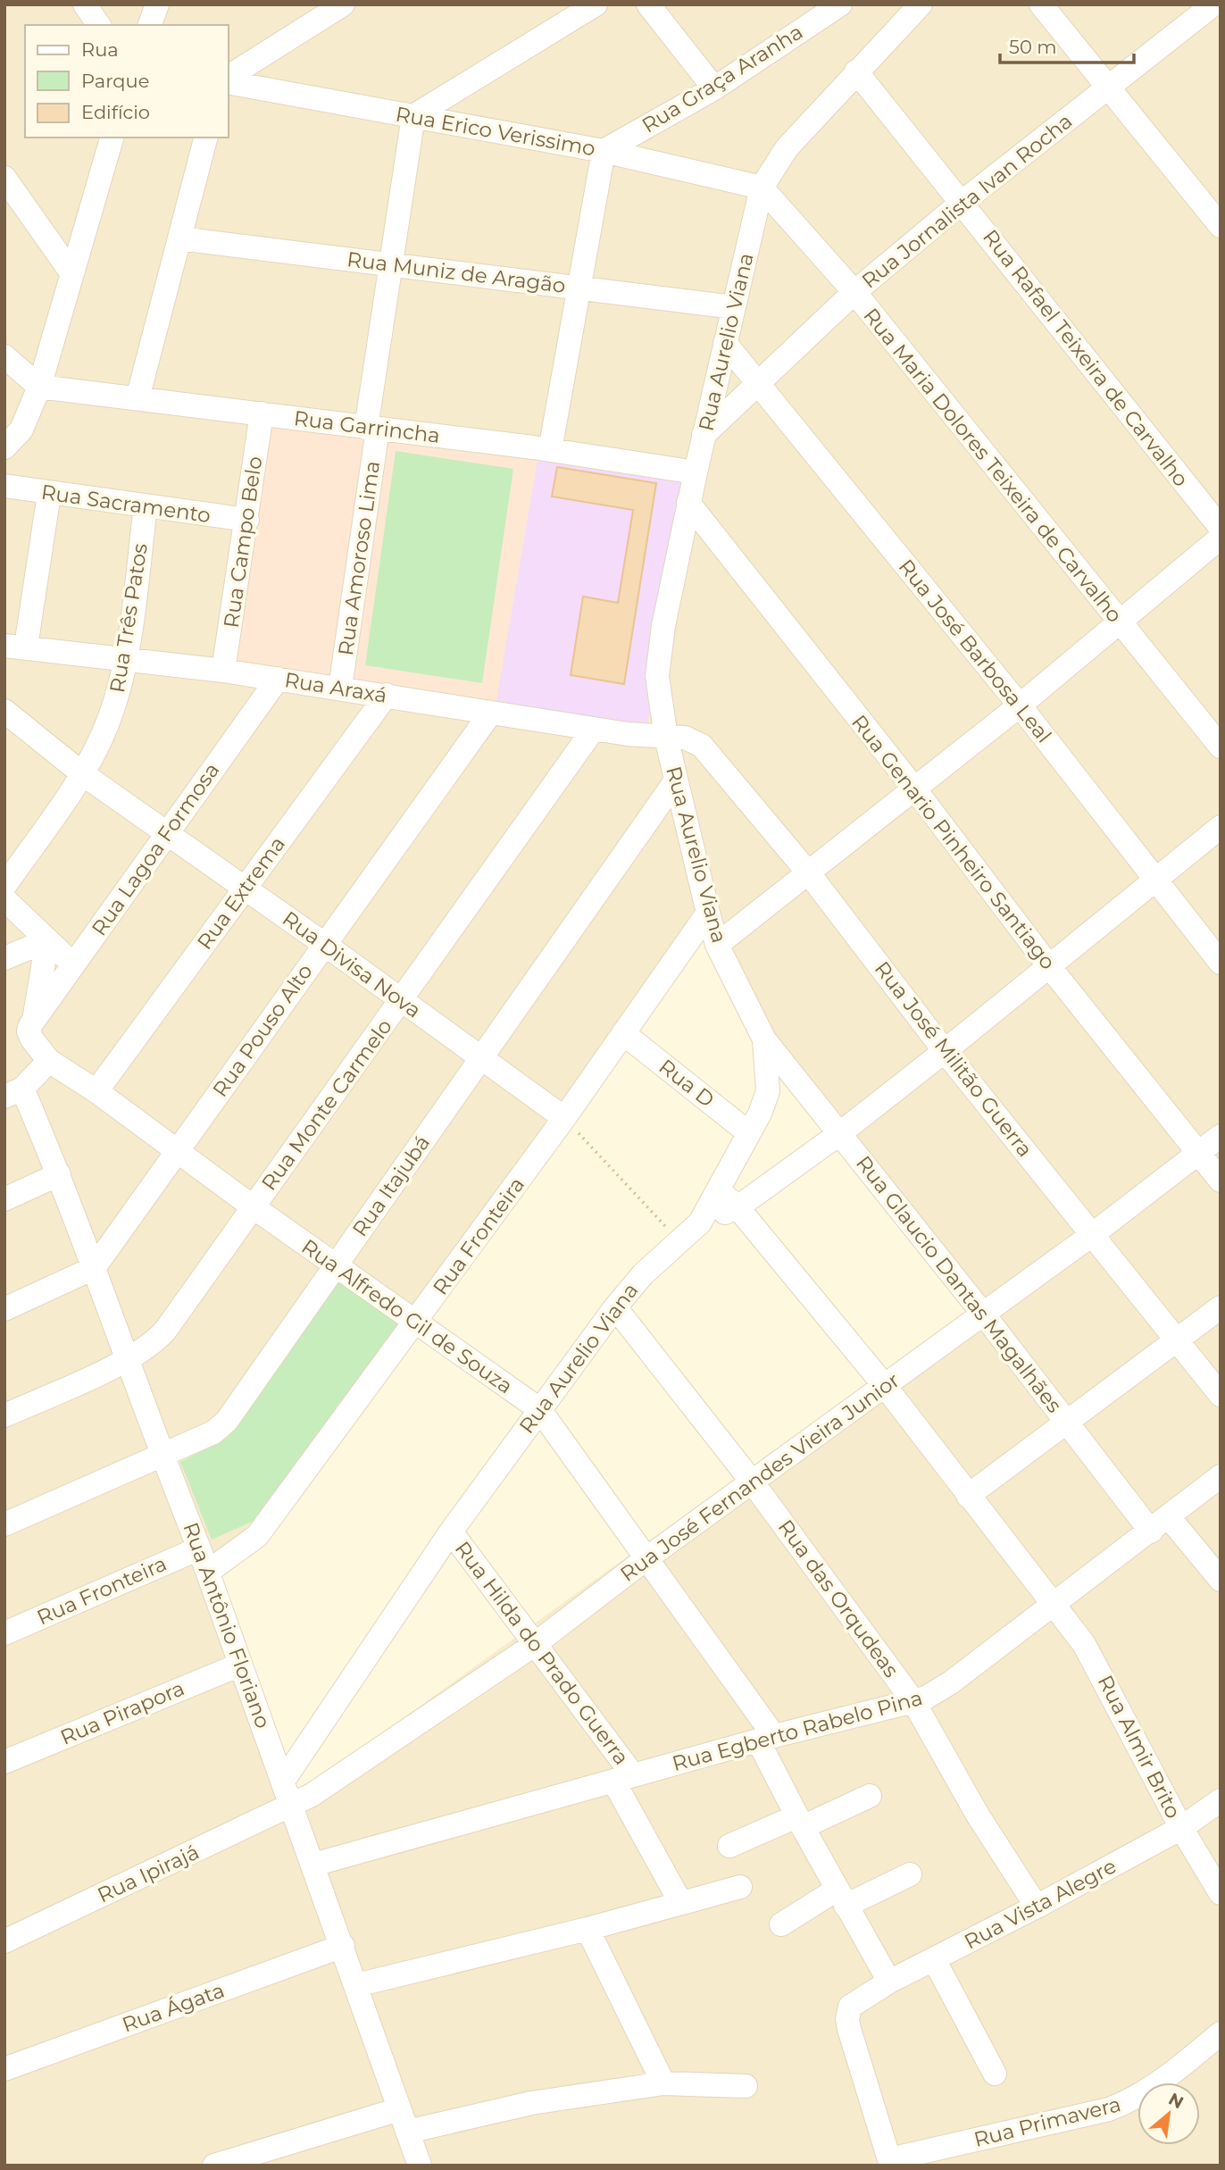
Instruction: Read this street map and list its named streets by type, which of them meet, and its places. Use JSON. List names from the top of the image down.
{
  "streets": {
    "street": [
      "Rua Graça Aranha",
      "Rua Erico Verissimo",
      "Rua Jornalista Ivan Rocha",
      "Rua Muniz de Aragão",
      "Rua Aurelio Viana",
      "Rua Rafael Teixeira de Carvalho",
      "Rua Garrincha",
      "Rua Maria Dolores Teixeira de Carvalho",
      "Rua Sacramento",
      "Rua Campo Belo",
      "Rua Amoroso Lima",
      "Rua Três Patos",
      "Rua José Barbosa Leal",
      "Rua Araxá",
      "Rua Genario Pinheiro Santiago",
      "Rua Lagoa Formosa",
      "Rua Extrema",
      "Rua Divisa Nova",
      "Rua Pouso Alto",
      "Rua José Militão Guerra",
      "Rua D",
      "Rua Monte Carmelo",
      "Rua Itajubá",
      "Rua Fronteira",
      "Rua Glaucio Dantas Magalhães",
      "Rua Alfredo Gil de Souza",
      "Rua José Fernandes Vieira Junior",
      "Rua das Orqudeas",
      "Rua Antônio Floriano",
      "Rua Hilda do Prado Guerra",
      "Rua Pirapora",
      "Rua Egberto Rabelo Pina",
      "Rua Almir Brito",
      "Rua Ipirajá",
      "Rua Vista Alegre",
      "Rua Ágata",
      "Rua Primavera"
    ]
  },
  "crossings": [
    ["Rua Graça Aranha", "Rua Erico Verissimo"],
    ["Rua Erico Verissimo", "Rua Aurelio Viana"],
    ["Rua Erico Verissimo", "Rua Maria Dolores Teixeira de Carvalho"],
    ["Rua Erico Verissimo", "Rua Amoroso Lima"],
    ["Rua Jornalista Ivan Rocha", "Rua Aurelio Viana"],
    ["Rua Jornalista Ivan Rocha", "Rua Rafael Teixeira de Carvalho"],
    ["Rua Jornalista Ivan Rocha", "Rua Maria Dolores Teixeira de Carvalho"],
    ["Rua Jornalista Ivan Rocha", "Rua José Barbosa Leal"],
    ["Rua Muniz de Aragão", "Rua Aurelio Viana"],
    ["Rua Muniz de Aragão", "Rua Amoroso Lima"],
    ["Rua Aurelio Viana", "Rua Rafael Teixeira de Carvalho"],
    ["Rua Aurelio Viana", "Rua Garrincha"],
    ["Rua Aurelio Viana", "Rua Maria Dolores Teixeira de Carvalho"],
    ["Rua Aurelio Viana", "Rua José Barbosa Leal"],
    ["Rua Aurelio Viana", "Rua Araxá"],
    ["Rua Aurelio Viana", "Rua Genario Pinheiro Santiago"],
    ["Rua Aurelio Viana", "Rua José Militão Guerra"],
    ["Rua Aurelio Viana", "Rua D"],
    ["Rua Aurelio Viana", "Rua Itajubá"],
    ["Rua Aurelio Viana", "Rua Fronteira"],
    ["Rua Aurelio Viana", "Rua Glaucio Dantas Magalhães"],
    ["Rua Aurelio Viana", "Rua Alfredo Gil de Souza"],
    ["Rua Aurelio Viana", "Rua das Orqudeas"],
    ["Rua Aurelio Viana", "Rua Antônio Floriano"],
    ["Rua Aurelio Viana", "Rua Hilda do Prado Guerra"],
    ["Rua Aurelio Viana", "Rua Almir Brito"],
    ["Rua Garrincha", "Rua Campo Belo"],
    ["Rua Garrincha", "Rua Amoroso Lima"],
    ["Rua Sacramento", "Rua Campo Belo"],
    ["Rua Sacramento", "Rua Três Patos"],
    ["Rua Campo Belo", "Rua Araxá"],
    ["Rua Amoroso Lima", "Rua Araxá"],
    ["Rua Três Patos", "Rua Araxá"],
    ["Rua Três Patos", "Rua Divisa Nova"],
    ["Rua Araxá", "Rua Lagoa Formosa"],
    ["Rua Araxá", "Rua Extrema"],
    ["Rua Araxá", "Rua Pouso Alto"],
    ["Rua Araxá", "Rua José Militão Guerra"],
    ["Rua Araxá", "Rua Monte Carmelo"],
    ["Rua Genario Pinheiro Santiago", "Rua José Fernandes Vieira Junior"],
    ["Rua Lagoa Formosa", "Rua Divisa Nova"],
    ["Rua Lagoa Formosa", "Rua Alfredo Gil de Souza"],
    ["Rua Extrema", "Rua Divisa Nova"],
    ["Rua Extrema", "Rua Alfredo Gil de Souza"],
    ["Rua Divisa Nova", "Rua Pouso Alto"],
    ["Rua Divisa Nova", "Rua Monte Carmelo"],
    ["Rua Divisa Nova", "Rua Itajubá"],
    ["Rua Divisa Nova", "Rua Fronteira"],
    ["Rua Pouso Alto", "Rua Alfredo Gil de Souza"],
    ["Rua Pouso Alto", "Rua Antônio Floriano"],
    ["Rua José Militão Guerra", "Rua José Fernandes Vieira Junior"],
    ["Rua D", "Rua Fronteira"],
    ["Rua Monte Carmelo", "Rua Alfredo Gil de Souza"],
    ["Rua Monte Carmelo", "Rua Antônio Floriano"],
    ["Rua Itajubá", "Rua Alfredo Gil de Souza"],
    ["Rua Itajubá", "Rua Antônio Floriano"],
    ["Rua Fronteira", "Rua Alfredo Gil de Souza"],
    ["Rua Fronteira", "Rua Antônio Floriano"],
    ["Rua Glaucio Dantas Magalhães", "Rua José Fernandes Vieira Junior"],
    ["Rua Glaucio Dantas Magalhães", "Rua Egberto Rabelo Pina"],
    ["Rua Alfredo Gil de Souza", "Rua José Fernandes Vieira Junior"],
    ["Rua Alfredo Gil de Souza", "Rua Egberto Rabelo Pina"],
    ["Rua Alfredo Gil de Souza", "Rua Vista Alegre"],
    ["Rua José Fernandes Vieira Junior", "Rua das Orqudeas"],
    ["Rua José Fernandes Vieira Junior", "Rua Antônio Floriano"],
    ["Rua José Fernandes Vieira Junior", "Rua Hilda do Prado Guerra"],
    ["Rua José Fernandes Vieira Junior", "Rua Almir Brito"],
    ["Rua José Fernandes Vieira Junior", "Rua Ipirajá"],
    ["Rua das Orqudeas", "Rua Egberto Rabelo Pina"],
    ["Rua das Orqudeas", "Rua Vista Alegre"],
    ["Rua Antônio Floriano", "Rua Pirapora"],
    ["Rua Antônio Floriano", "Rua Egberto Rabelo Pina"],
    ["Rua Antônio Floriano", "Rua Ipirajá"],
    ["Rua Antônio Floriano", "Rua Ágata"],
    ["Rua Hilda do Prado Guerra", "Rua Egberto Rabelo Pina"],
    ["Rua Egberto Rabelo Pina", "Rua Almir Brito"],
    ["Rua Almir Brito", "Rua Vista Alegre"],
    ["Rua Vista Alegre", "Rua Primavera"]
  ],
  "legend": ["Rua", "Parque", "Edifício"],
  "scale_bar": "50 m",
  "north": "top right"
}
